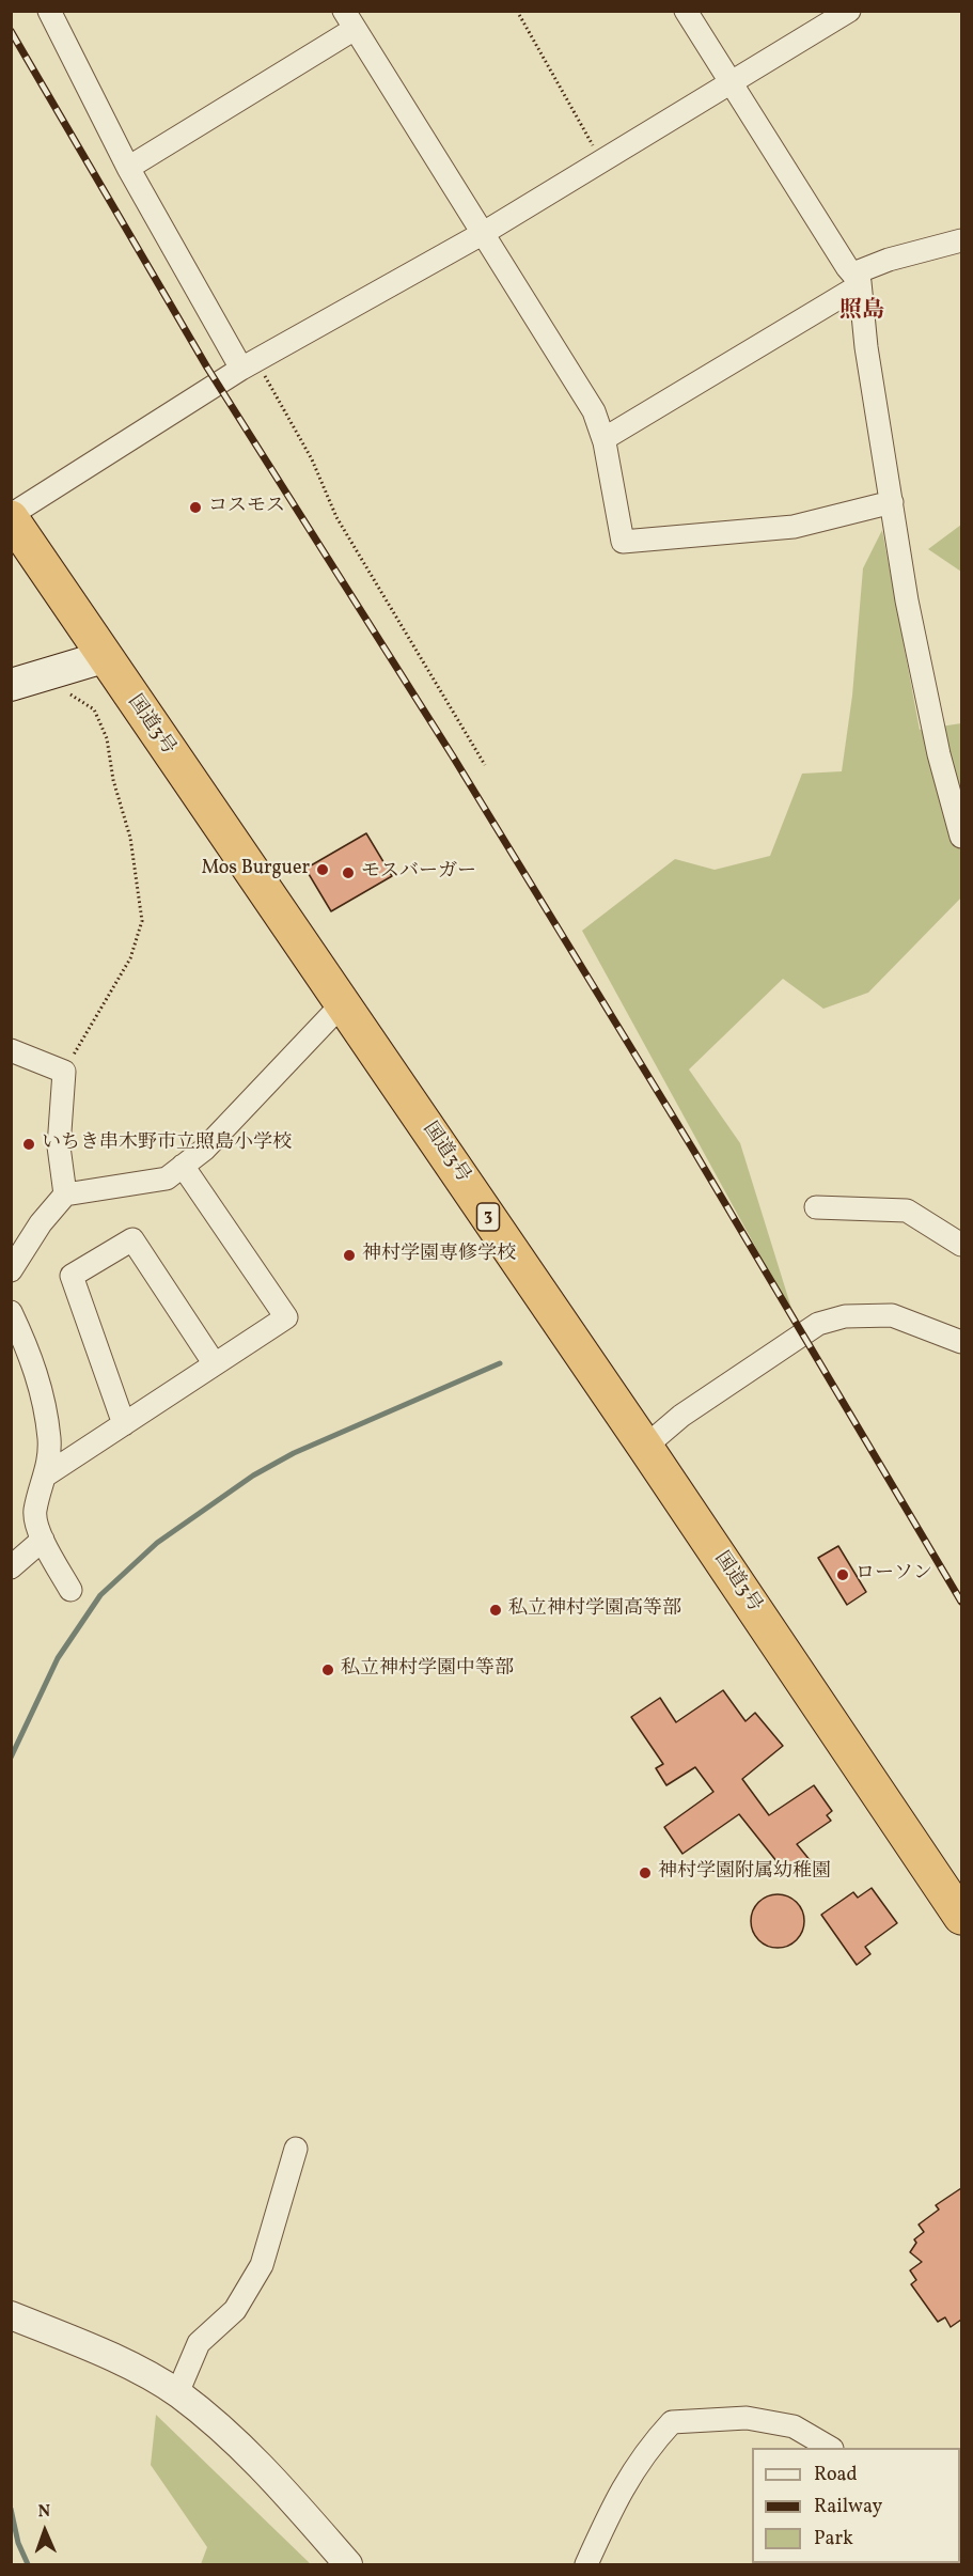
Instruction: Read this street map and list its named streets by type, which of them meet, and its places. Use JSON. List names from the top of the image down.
{
  "streets": {
    "highway": ["国道3号", "3"]
  },
  "districts": ["照島"],
  "places": [
    "コスモス",
    "Mos Burguer",
    "モスバーガー",
    "いちき串木野市立照島小学校",
    "神村学園専修学校",
    "ローソン",
    "私立神村学園高等部",
    "私立神村学園中等部",
    "神村学園附属幼稚園"
  ],
  "legend": ["Road", "Railway", "Park"],
  "north": "top"
}
